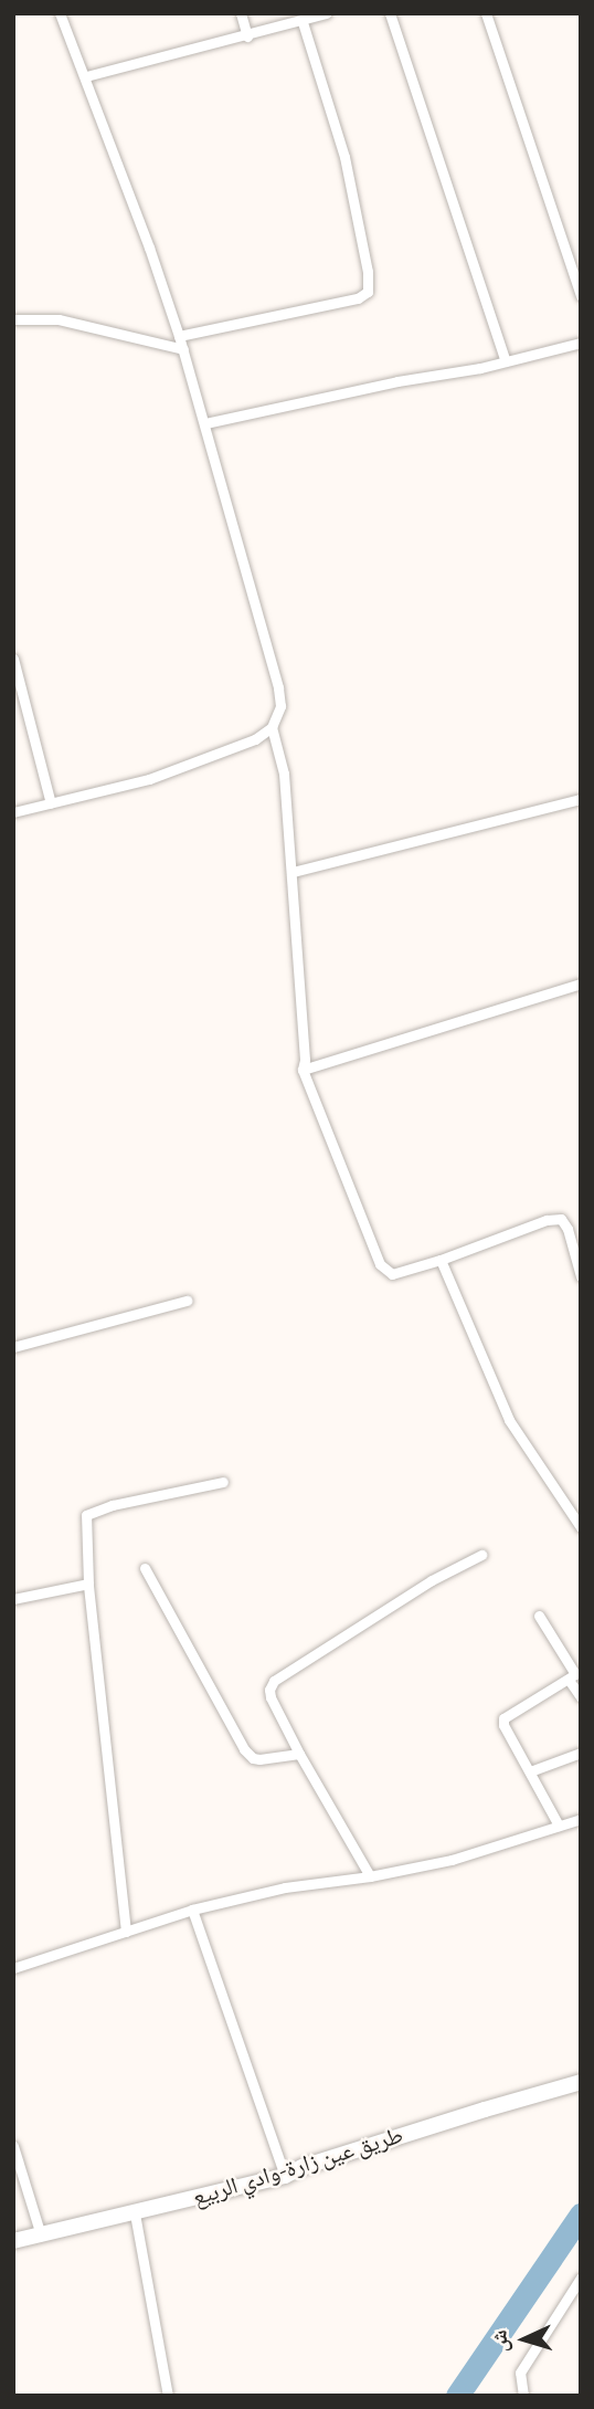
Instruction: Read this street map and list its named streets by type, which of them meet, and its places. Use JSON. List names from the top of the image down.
{
  "streets": {
    "main road": ["طريق عين زارة-وادي الربيع"]
  },
  "north": "left"
}
